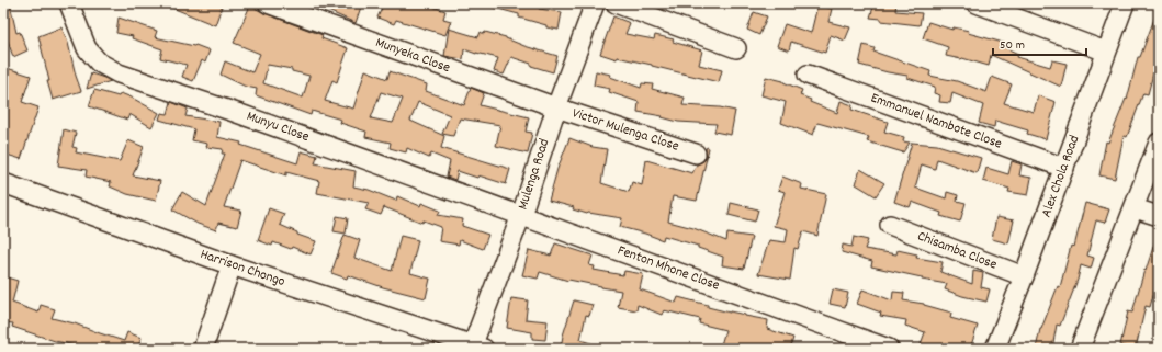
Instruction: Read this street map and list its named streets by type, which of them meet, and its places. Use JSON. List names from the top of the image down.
{
  "streets": {
    "street": [
      "Munyeka Close",
      "Emmanuel Nambote Close",
      "Munyu Close",
      "Victor Mulenga Close",
      "Mulenga Road",
      "Alex Chola Road",
      "Chisamba Close",
      "Harrison Chongo",
      "Fenton Mhone Close"
    ]
  },
  "crossings": [
    ["Munyeka Close", "Victor Mulenga Close"],
    ["Munyeka Close", "Mulenga Road"],
    ["Emmanuel Nambote Close", "Alex Chola Road"],
    ["Munyu Close", "Mulenga Road"],
    ["Munyu Close", "Fenton Mhone Close"],
    ["Victor Mulenga Close", "Mulenga Road"],
    ["Mulenga Road", "Harrison Chongo"],
    ["Mulenga Road", "Fenton Mhone Close"],
    ["Alex Chola Road", "Chisamba Close"]
  ],
  "scale_bar": "50 m"
}
